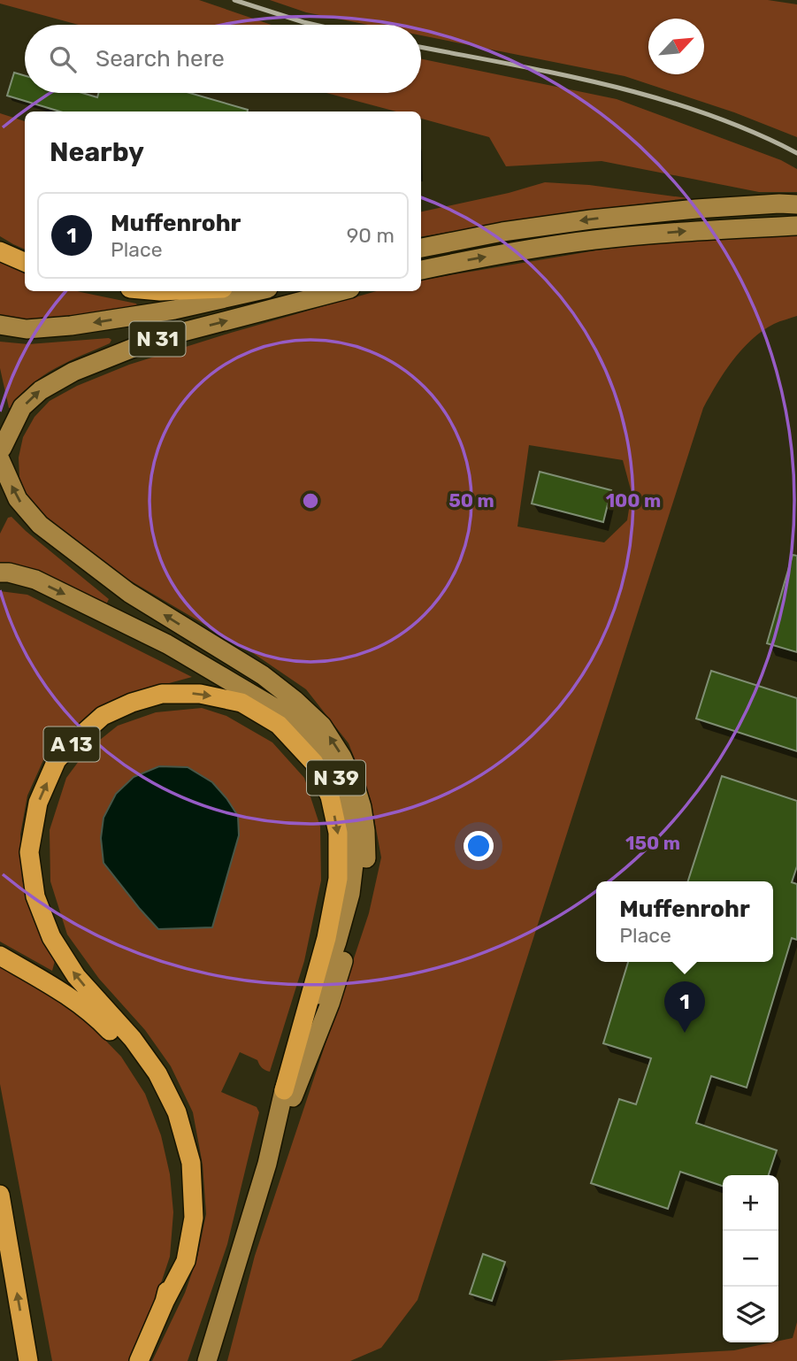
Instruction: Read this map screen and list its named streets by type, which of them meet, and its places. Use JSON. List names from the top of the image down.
{
  "streets": {
    "highway": ["A 13"],
    "main road": ["N 31", "N 39"]
  },
  "crossings": [
    ["N 31", "N 39"],
    ["A 13", "N 39"]
  ],
  "north": "top right",
  "page": {
    "search": "Search here",
    "heading": "Nearby",
    "list": [
      {
        "mark": "1",
        "name": "Muffenrohr",
        "note": "Place",
        "value": "90 m"
      }
    ],
    "popup": ["Muffenrohr", "Place"],
    "pins": "1",
    "map_buttons": ["+", "−"]
  },
  "rings": ["50 m", "100 m", "150 m"]
}
